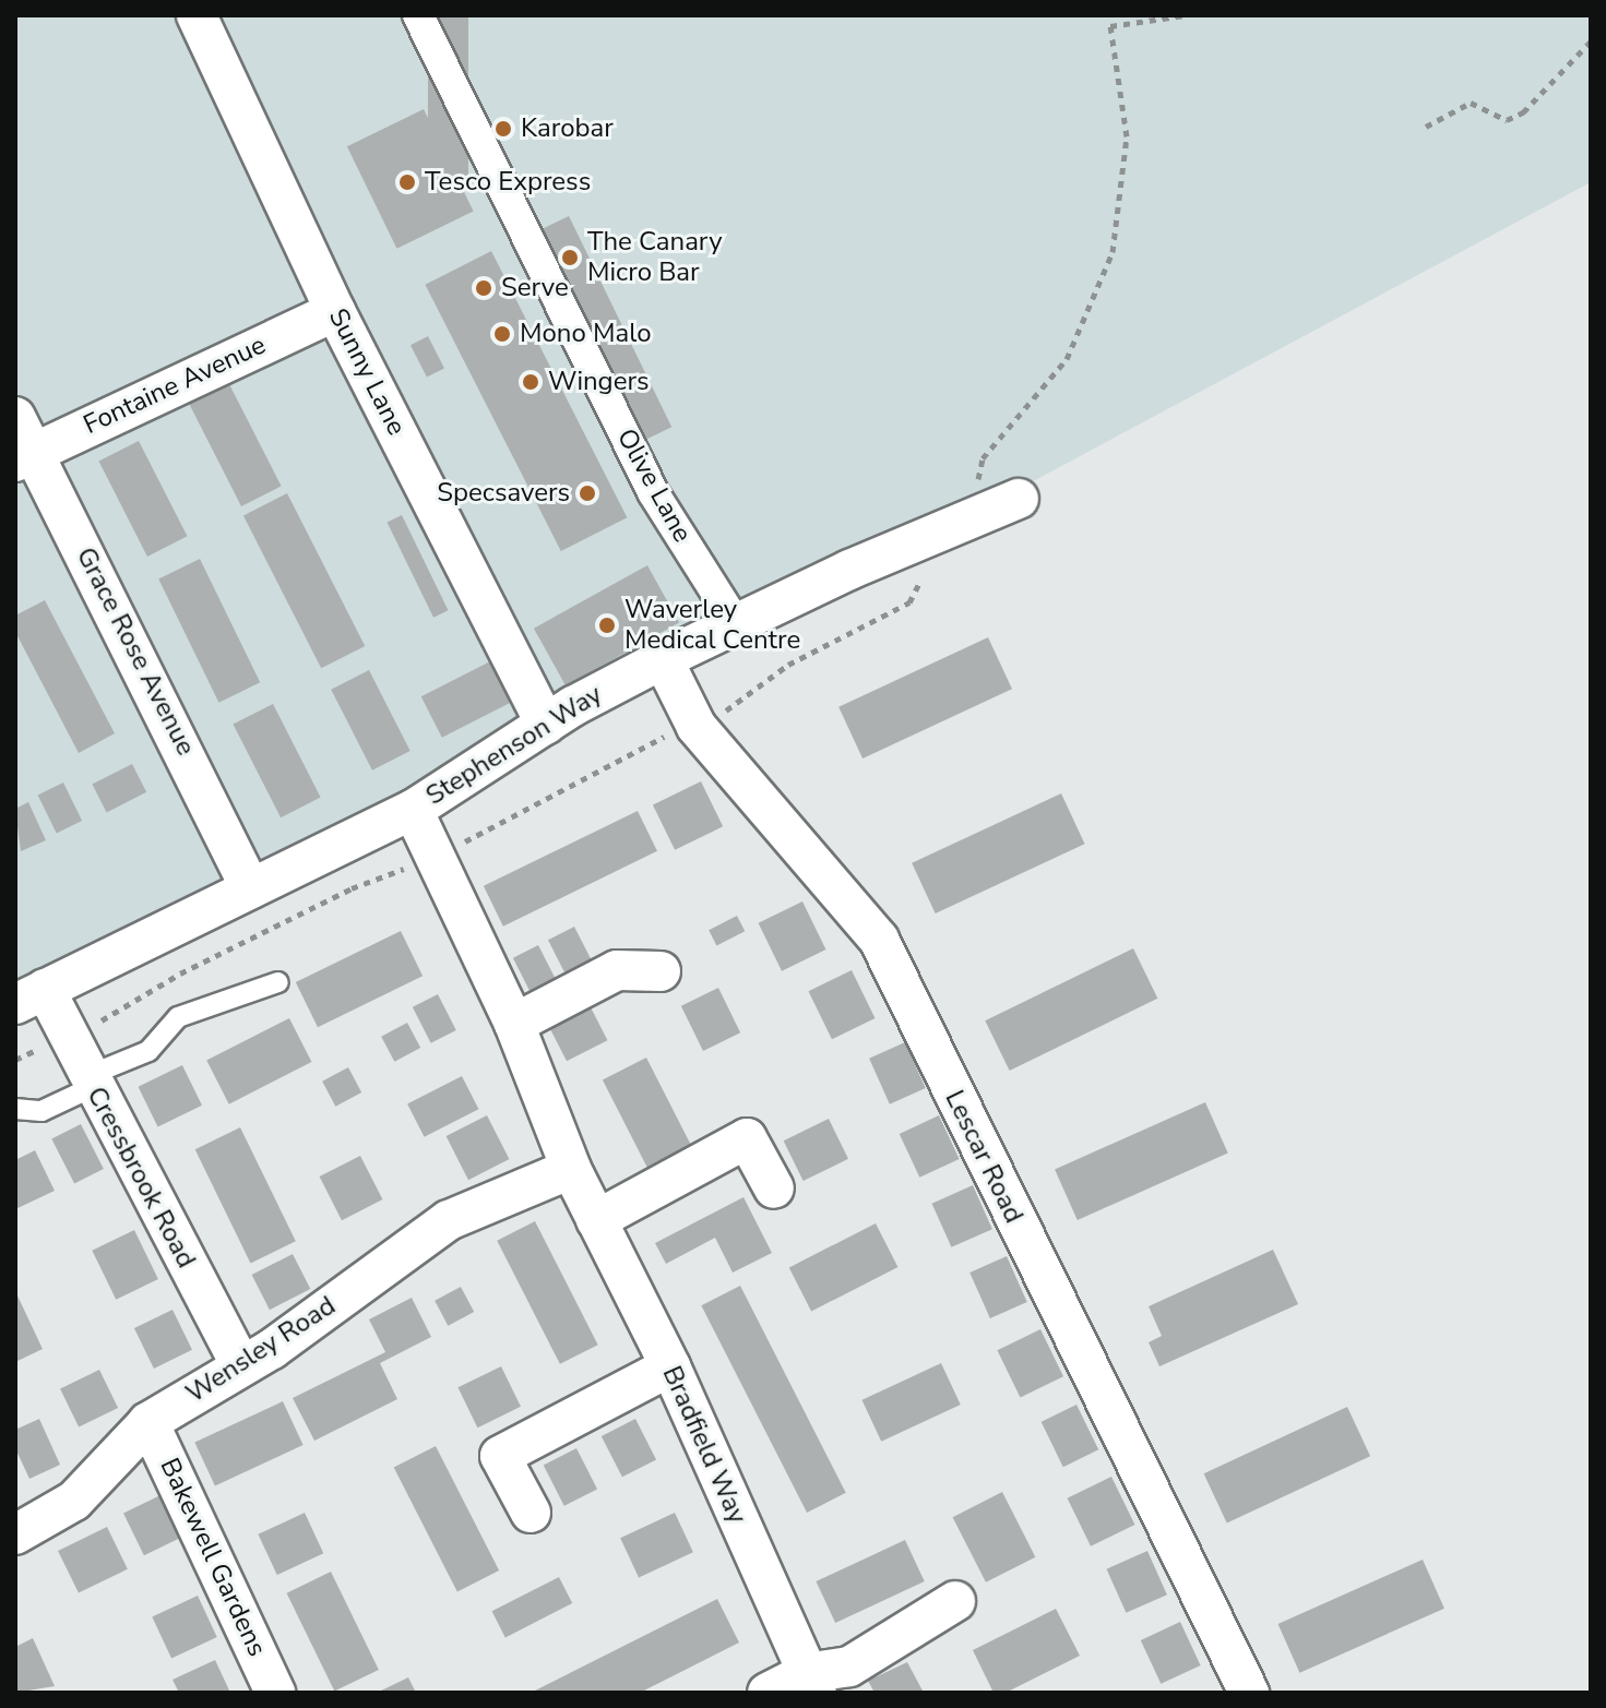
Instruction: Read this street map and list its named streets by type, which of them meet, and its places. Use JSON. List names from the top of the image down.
{
  "streets": {
    "street": [
      "Sunny Lane",
      "Fontaine Avenue",
      "Olive Lane",
      "Grace Rose Avenue",
      "Stephenson Way",
      "Lescar Road",
      "Cressbrook Road",
      "Wensley Road",
      "Bradfield Way",
      "Bakewell Gardens"
    ]
  },
  "crossings": [
    ["Sunny Lane", "Fontaine Avenue"],
    ["Sunny Lane", "Stephenson Way"],
    ["Fontaine Avenue", "Grace Rose Avenue"],
    ["Olive Lane", "Stephenson Way"],
    ["Grace Rose Avenue", "Stephenson Way"],
    ["Stephenson Way", "Lescar Road"],
    ["Stephenson Way", "Cressbrook Road"],
    ["Stephenson Way", "Bradfield Way"],
    ["Cressbrook Road", "Wensley Road"],
    ["Wensley Road", "Bradfield Way"],
    ["Wensley Road", "Bakewell Gardens"]
  ],
  "places": [
    "Karobar",
    "Tesco Express",
    "The Canary Micro Bar",
    "Serve",
    "Mono Malo",
    "Wingers",
    "Specsavers",
    "Waverley Medical Centre"
  ]
}
